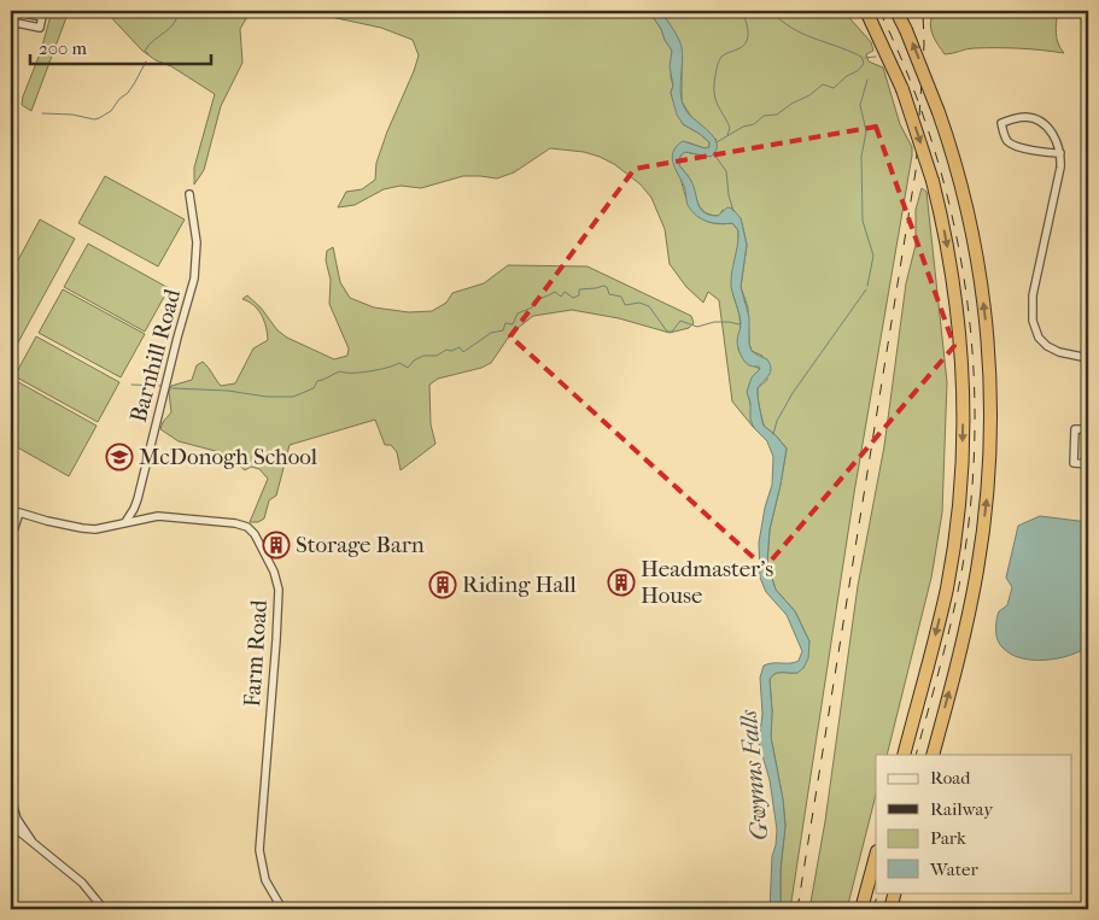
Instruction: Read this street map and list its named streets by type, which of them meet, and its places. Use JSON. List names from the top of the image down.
{
  "streets": {
    "street": ["Barnhill Road", "Farm Road"]
  },
  "crossings": [
    ["Barnhill Road", "Farm Road"]
  ],
  "water": ["Gwynns Falls"],
  "places": {
    "school or university": ["McDonogh School"],
    "building": ["Storage Barn", "Headmaster's House", "Riding Hall"]
  },
  "legend": [
    "Road",
    "Railway",
    "Park",
    "Water"
  ],
  "scale_bar": "200 m"
}
